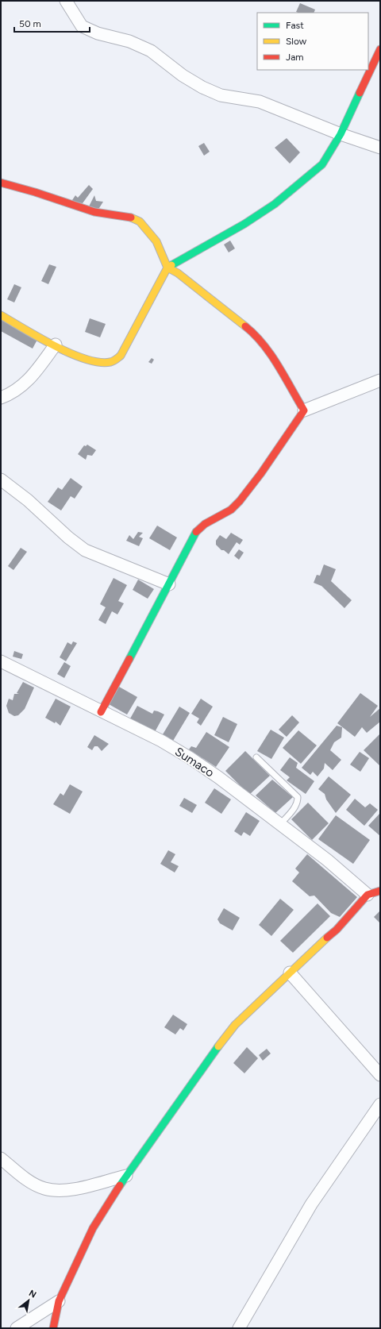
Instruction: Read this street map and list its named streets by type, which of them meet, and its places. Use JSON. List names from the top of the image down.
{
  "streets": {
    "street": ["Sumaco"]
  },
  "legend": ["Fast", "Slow", "Jam"],
  "scale_bar": "50 m",
  "north": "top right"
}
